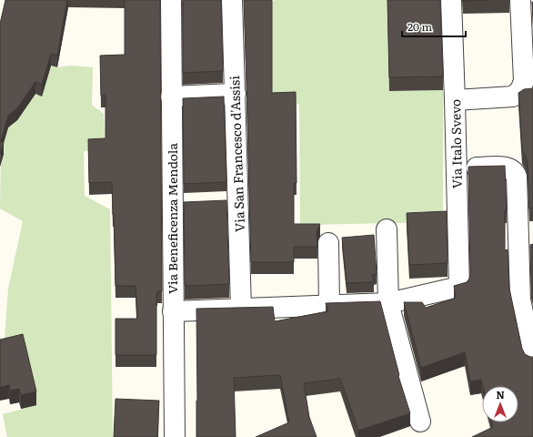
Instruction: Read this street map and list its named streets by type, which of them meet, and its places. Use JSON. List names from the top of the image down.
{
  "streets": {
    "street": ["Via Italo Svevo", "Via San Francesco d'Assisi", "Via Beneficenza Mendola"]
  },
  "scale_bar": "20 m",
  "north": "top"
}
